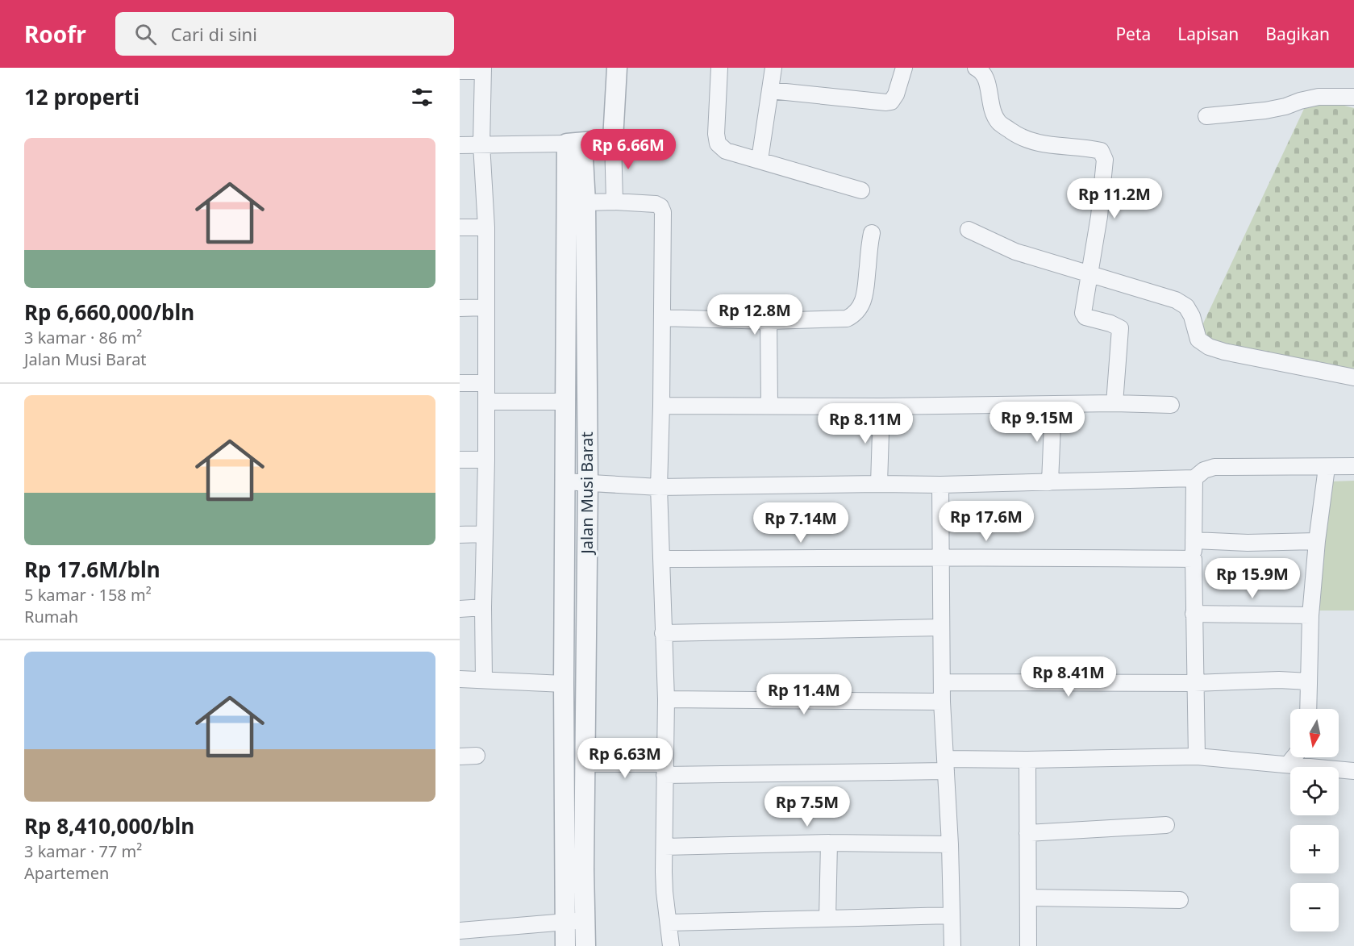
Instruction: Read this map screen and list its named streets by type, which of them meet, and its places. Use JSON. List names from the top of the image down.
{
  "streets": {
    "street": ["Jalan Musi Barat"]
  },
  "north": "bottom",
  "page": {
    "header": "Roofr",
    "search": "Cari di sini",
    "nav": ["Peta", "Lapisan", "Bagikan"],
    "heading": "12 properti",
    "list": [
      {
        "name": "Rp 6,660,000/bln",
        "note": "3 kamar · 86 m² · Jalan Musi Barat"
      },
      {
        "name": "Rp 17.6M/bln",
        "note": "5 kamar · 158 m² · Rumah"
      },
      {
        "name": "Rp 8,410,000/bln",
        "note": "3 kamar · 77 m² · Apartemen"
      }
    ],
    "price": [
      "Rp 6.66M",
      "Rp 11.2M",
      "Rp 12.8M",
      "Rp 9.15M",
      "Rp 8.11M",
      "Rp 17.6M",
      "Rp 7.14M",
      "Rp 15.9M",
      "Rp 8.41M",
      "Rp 11.4M",
      "Rp 6.63M",
      "Rp 7.5M"
    ],
    "map_buttons": ["+", "−"]
  }
}
